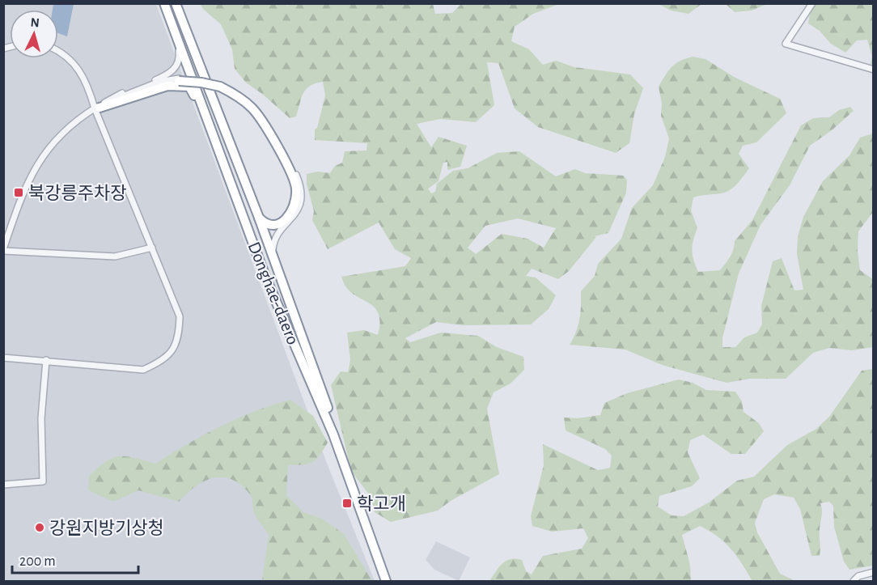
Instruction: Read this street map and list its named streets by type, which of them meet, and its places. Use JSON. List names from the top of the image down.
{
  "streets": {
    "highway": ["Donghae-daero"]
  },
  "places": {
    "transit": ["북강릉주차장", "학고개"],
    "other": ["강원지방기상청"]
  },
  "scale_bar": "200 m",
  "north": "top"
}
